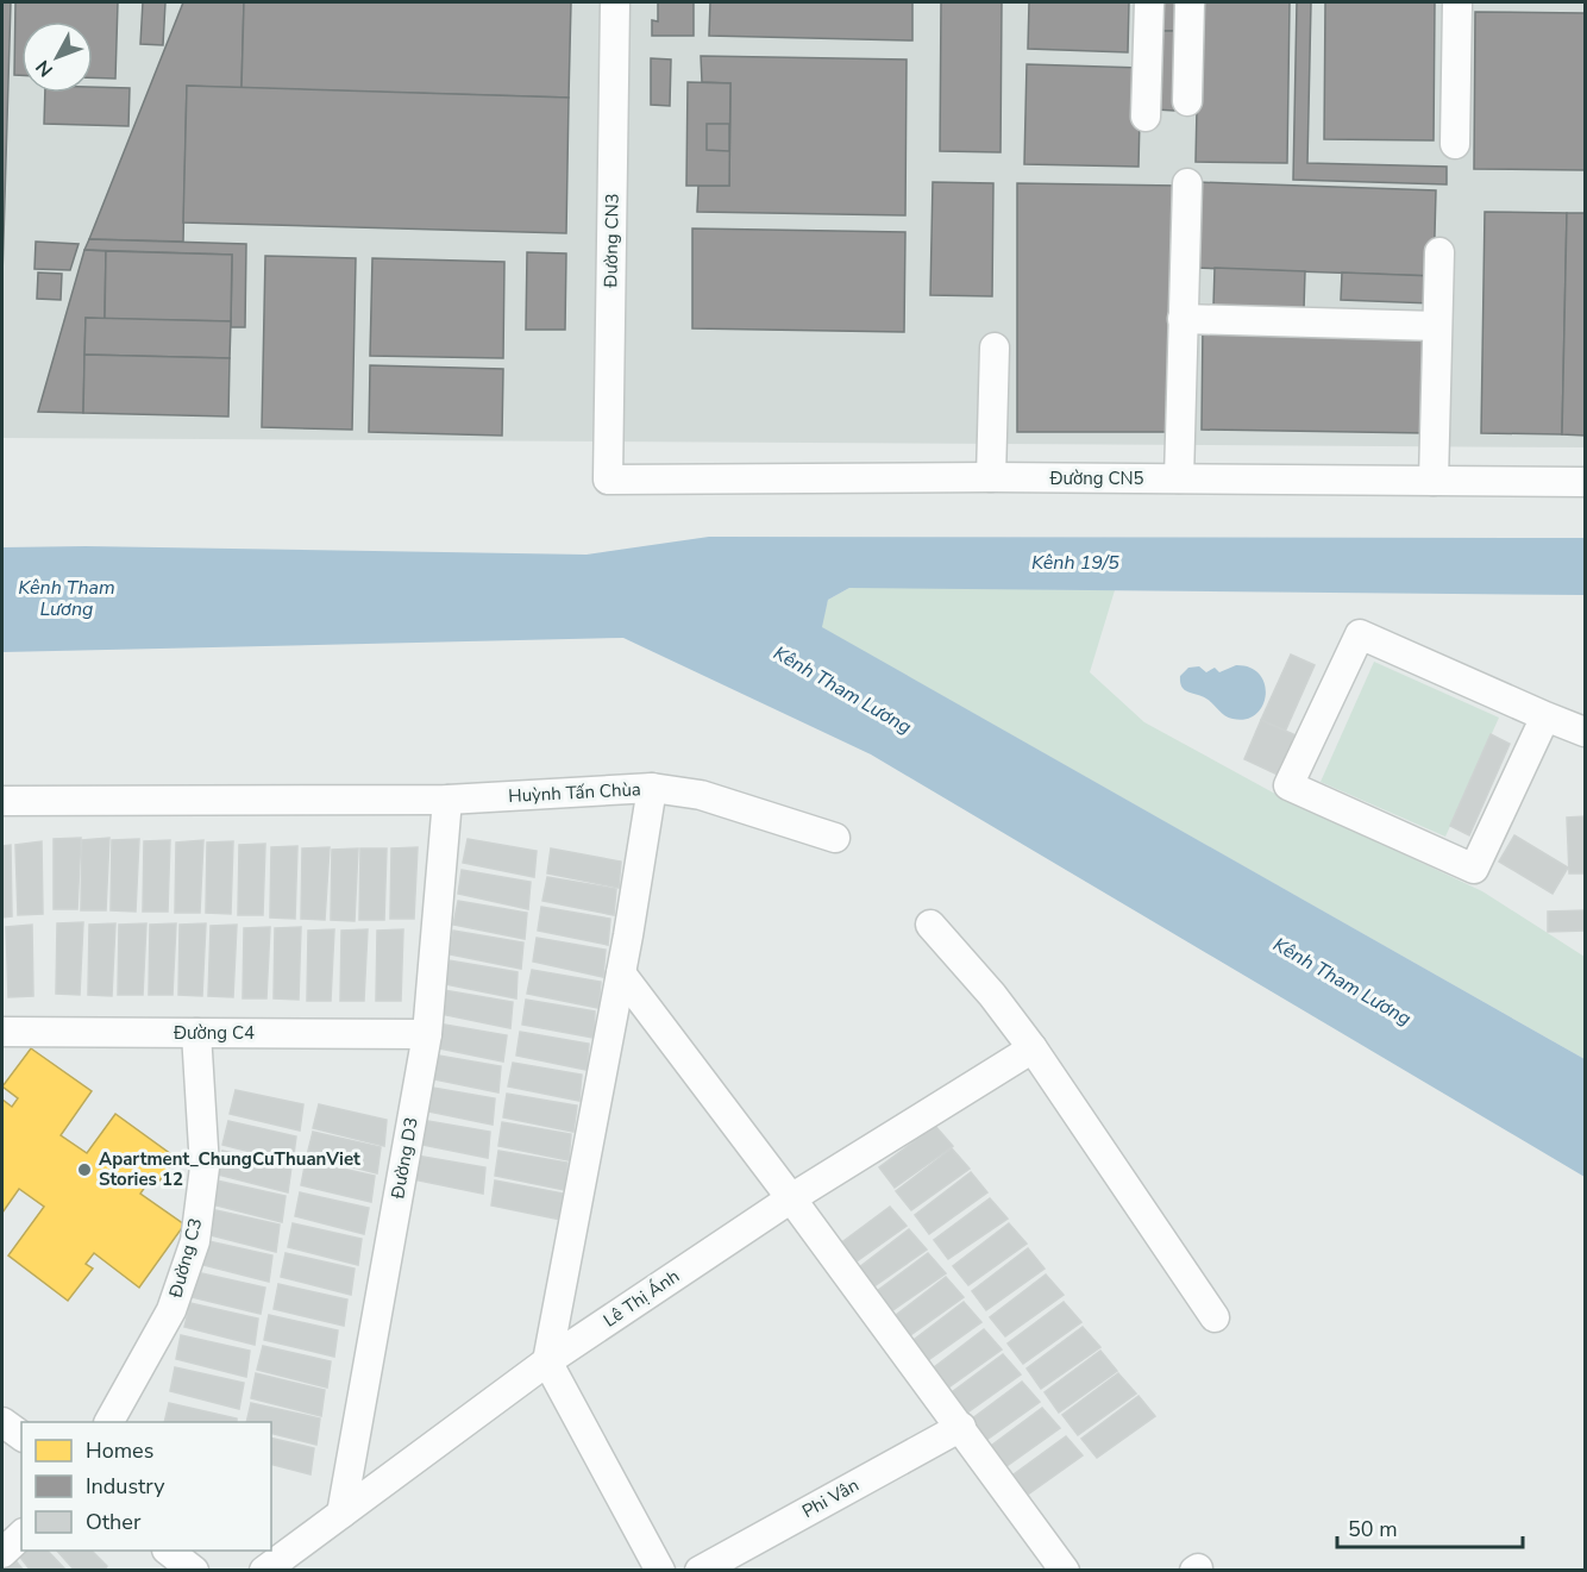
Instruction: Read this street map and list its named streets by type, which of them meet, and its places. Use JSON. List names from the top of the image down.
{
  "streets": {
    "street": [
      "Đường CN3",
      "Đường CN5",
      "Huỳnh Tấn Chùa",
      "Đường C4",
      "Đường D3",
      "Đường C3",
      "Lê Thị Ánh",
      "Phi Vân"
    ]
  },
  "crossings": [
    ["Đường CN3", "Đường CN5"],
    ["Huỳnh Tấn Chùa", "Đường D3"],
    ["Huỳnh Tấn Chùa", "Lê Thị Ánh"],
    ["Đường C4", "Đường D3"],
    ["Đường C4", "Đường C3"],
    ["Đường D3", "Lê Thị Ánh"]
  ],
  "water": ["Kênh 19/5", "Kênh Tham Lương"],
  "places": ["Apartment_ChungCuThuanViet Stories 12"],
  "legend": ["Homes", "Industry", "Other"],
  "scale_bar": "50 m",
  "north": "bottom left"
}
